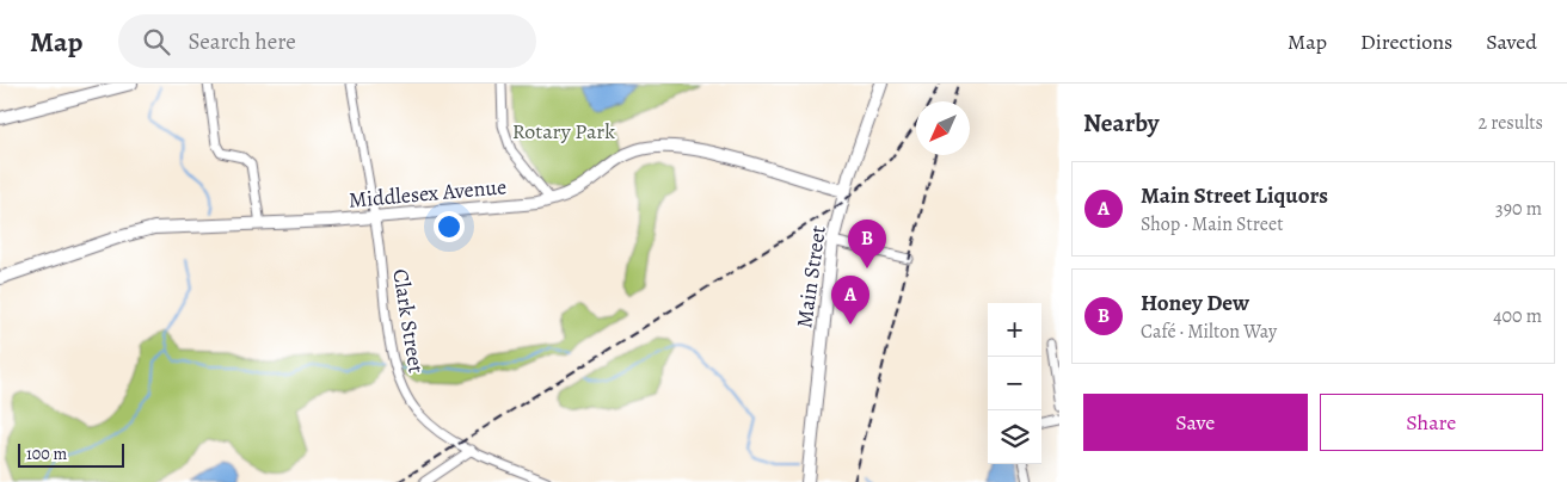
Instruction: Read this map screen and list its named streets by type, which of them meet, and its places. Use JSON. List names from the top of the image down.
{
  "streets": {
    "street": ["Middlesex Avenue", "Main Street", "Clark Street"]
  },
  "crossings": [
    ["Middlesex Avenue", "Main Street"],
    ["Middlesex Avenue", "Clark Street"]
  ],
  "parks": ["Rotary Park"],
  "scale_bar": "100 m",
  "north": "bottom left",
  "page": {
    "header": "Map",
    "search": "Search here",
    "nav": ["Map", "Directions", "Saved"],
    "heading": ["Nearby", "2 results"],
    "list": [
      {
        "mark": "A",
        "name": "Main Street Liquors",
        "note": "Shop · Main Street",
        "value": "390 m"
      },
      {
        "mark": "B",
        "name": "Honey Dew",
        "note": "Café · Milton Way",
        "value": "400 m"
      }
    ],
    "pins": ["B", "A"],
    "map_buttons": ["+", "−"],
    "buttons": ["Save", "Share"],
    "scale": "100 m"
  }
}
